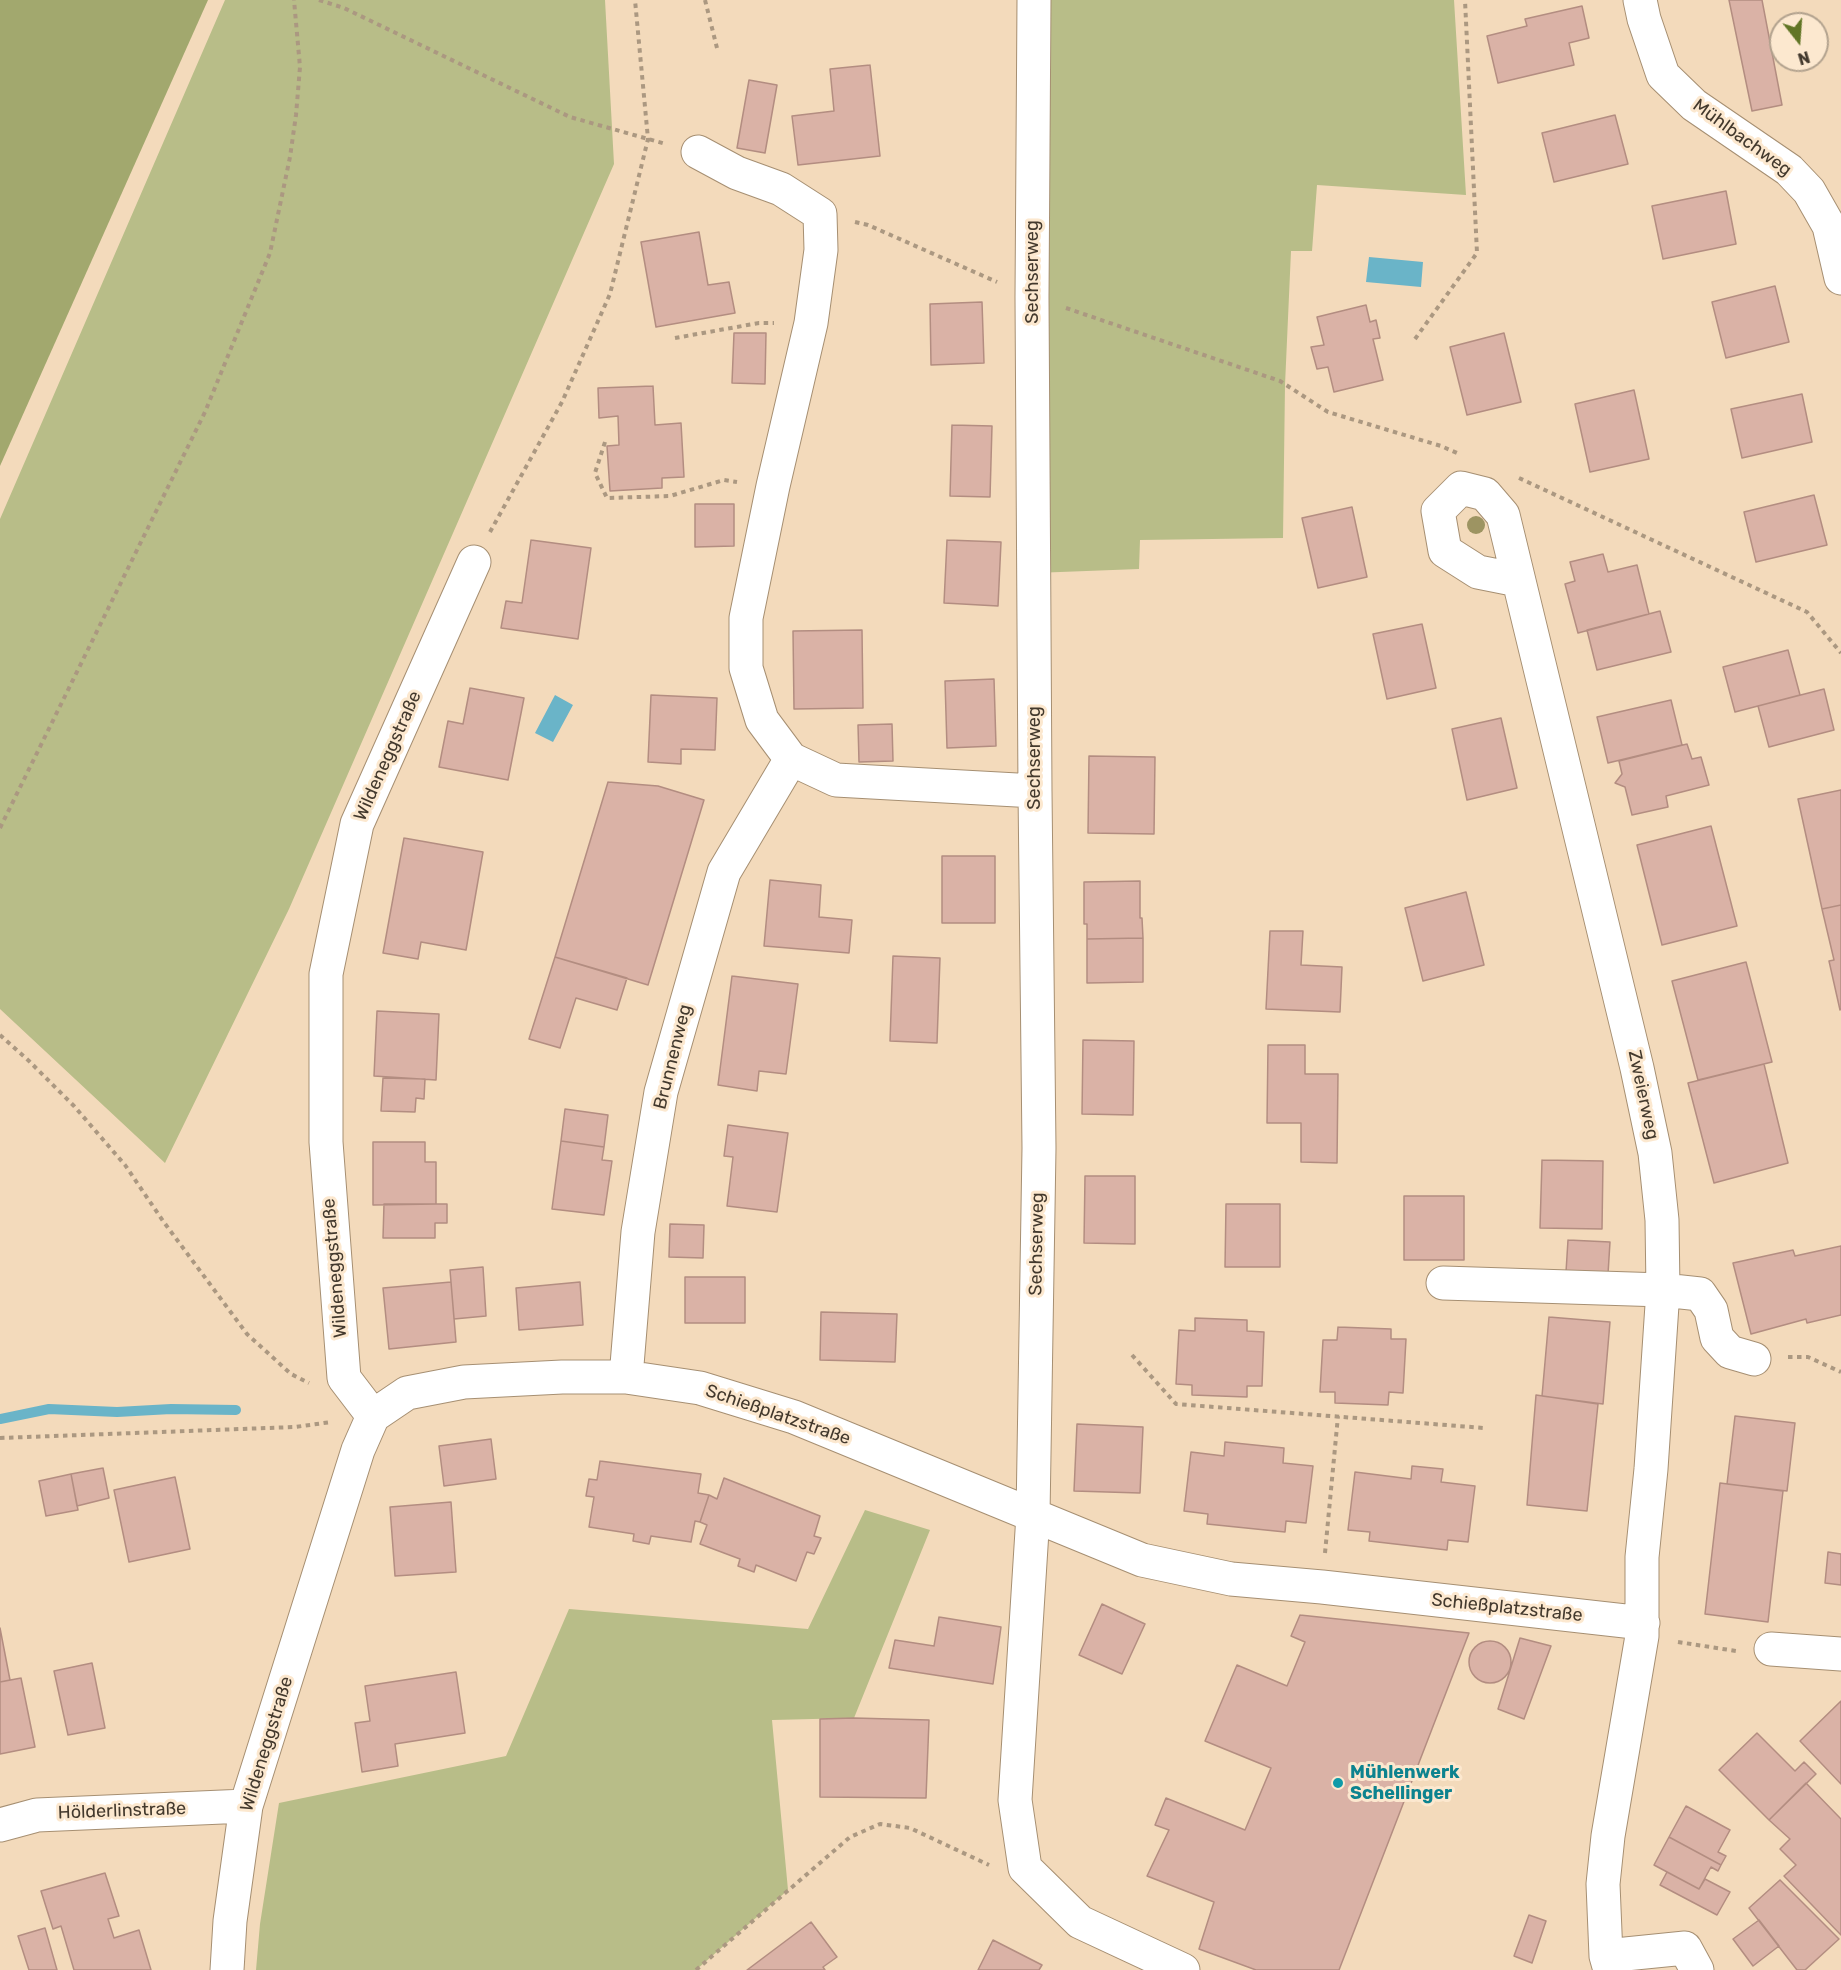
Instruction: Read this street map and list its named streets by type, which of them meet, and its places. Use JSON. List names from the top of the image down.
{
  "streets": {
    "street": [
      "Mühlbachweg",
      "Sechserweg",
      "Wildeneggstraße",
      "Brunnenweg",
      "Zweierweg",
      "Schießplatzstraße",
      "Hölderlinstraße"
    ]
  },
  "crossings": [
    ["Sechserweg", "Schießplatzstraße"],
    ["Wildeneggstraße", "Schießplatzstraße"],
    ["Wildeneggstraße", "Hölderlinstraße"],
    ["Brunnenweg", "Schießplatzstraße"],
    ["Zweierweg", "Schießplatzstraße"]
  ],
  "places": ["Mühlenwerk Schellinger"],
  "north": "bottom"
}
